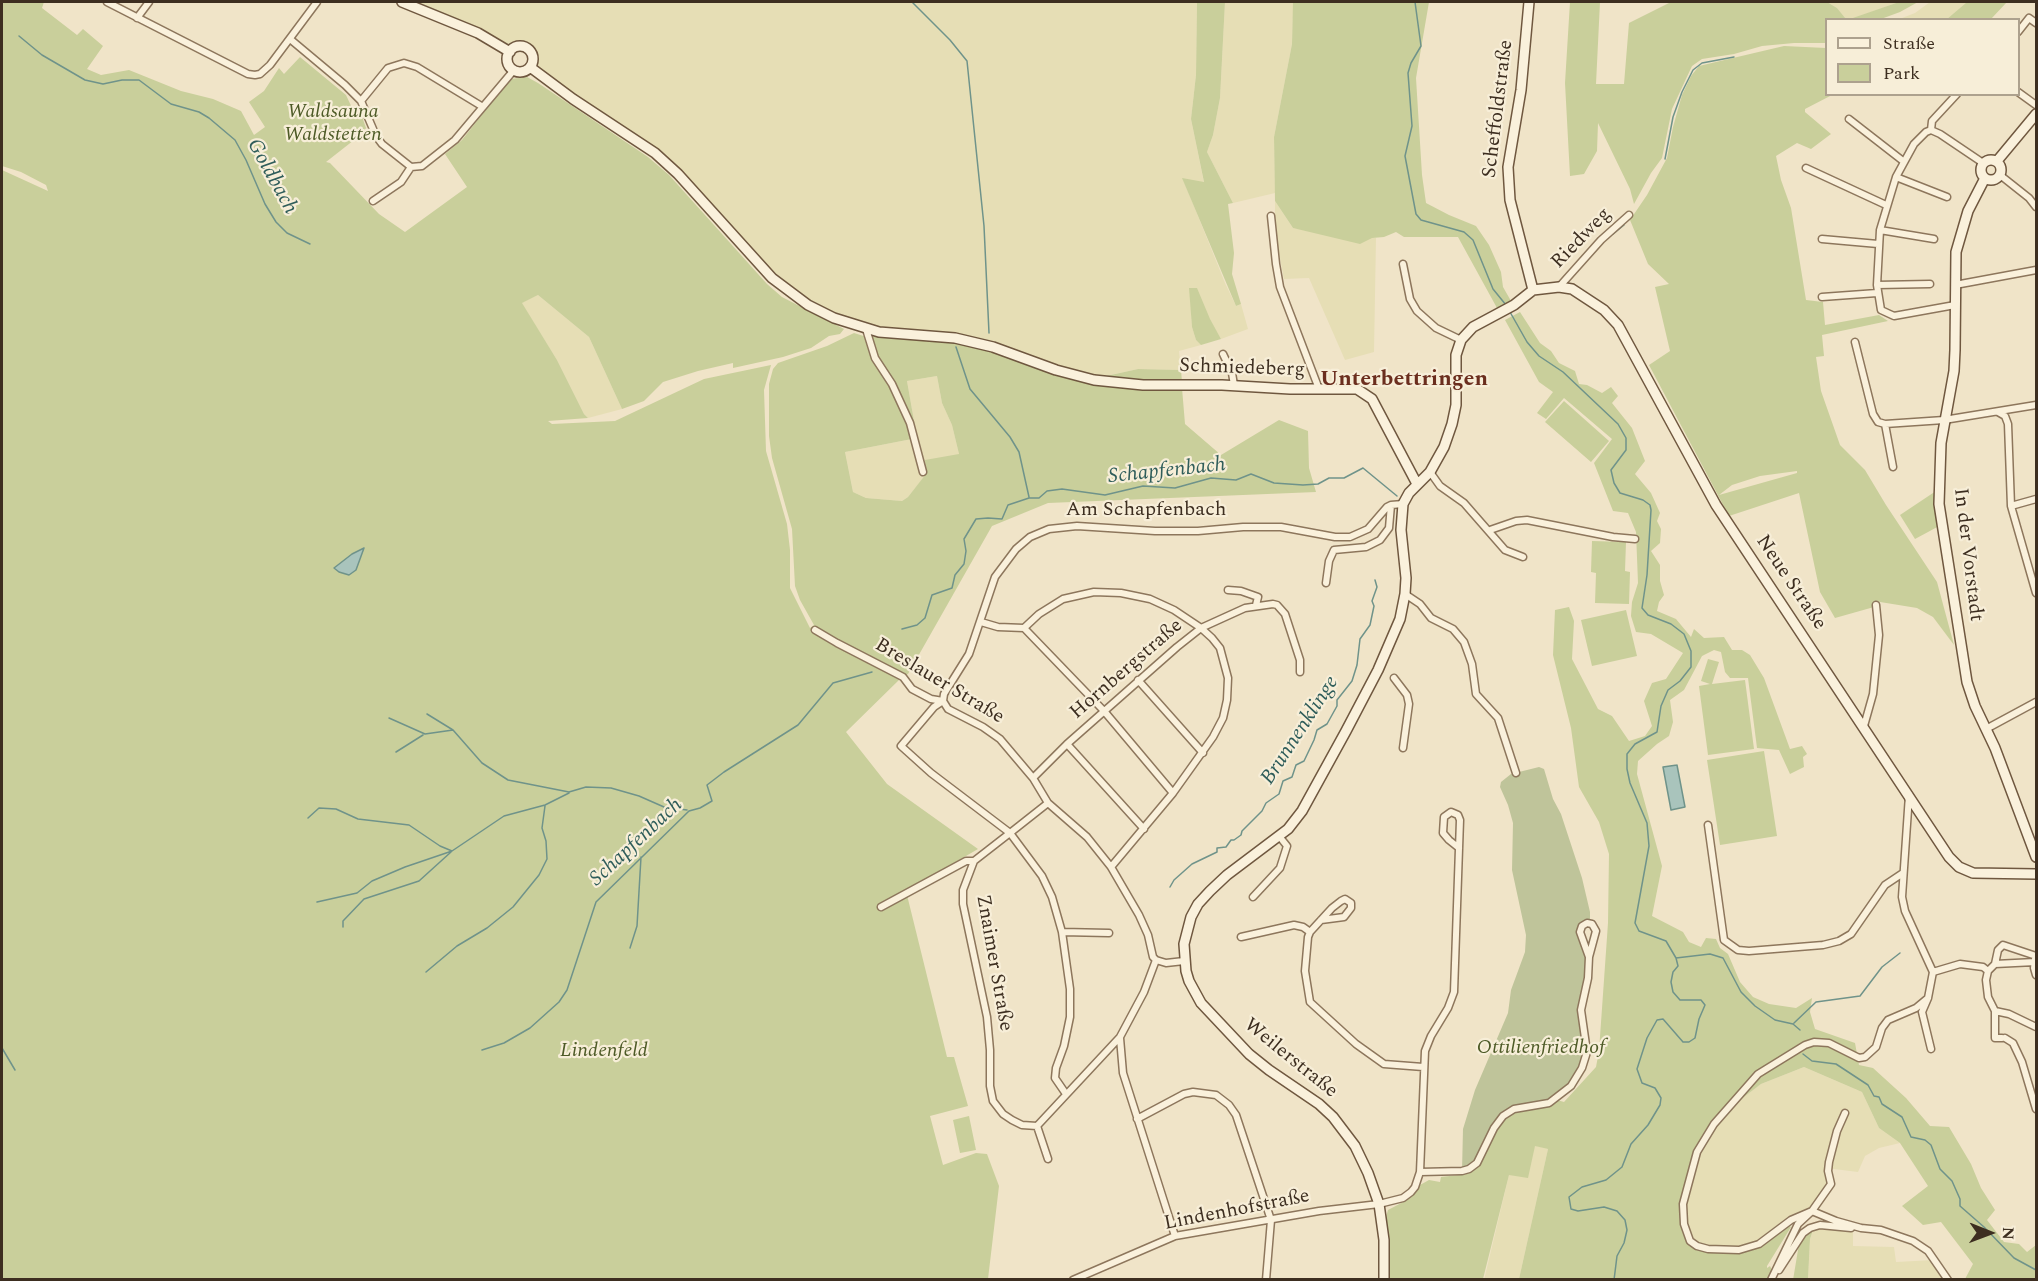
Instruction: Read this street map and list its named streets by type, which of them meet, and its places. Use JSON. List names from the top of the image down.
{
  "streets": {
    "street": [
      "Scheffoldstraße",
      "Riedweg",
      "Schmiedeberg",
      "Am Schapfenbach",
      "In der Vorstadt",
      "Neue Straße",
      "Hornbergstraße",
      "Breslauer Straße",
      "Znaimer Straße",
      "Weilerstraße",
      "Lindenhofstraße"
    ]
  },
  "crossings": [
    ["Scheffoldstraße", "Neue Straße"],
    ["Riedweg", "Neue Straße"],
    ["Schmiedeberg", "Weilerstraße"],
    ["Am Schapfenbach", "Breslauer Straße"],
    ["Hornbergstraße", "Breslauer Straße"],
    ["Weilerstraße", "Lindenhofstraße"]
  ],
  "districts": ["Unterbettringen"],
  "water": ["Goldbach", "Schapfenbach", "Brunnenklinge"],
  "parks": ["Waldsauna Waldstetten", "Ottilienfriedhof", "Lindenfeld"],
  "legend": ["Straße", "Park"],
  "north": "right"
}
